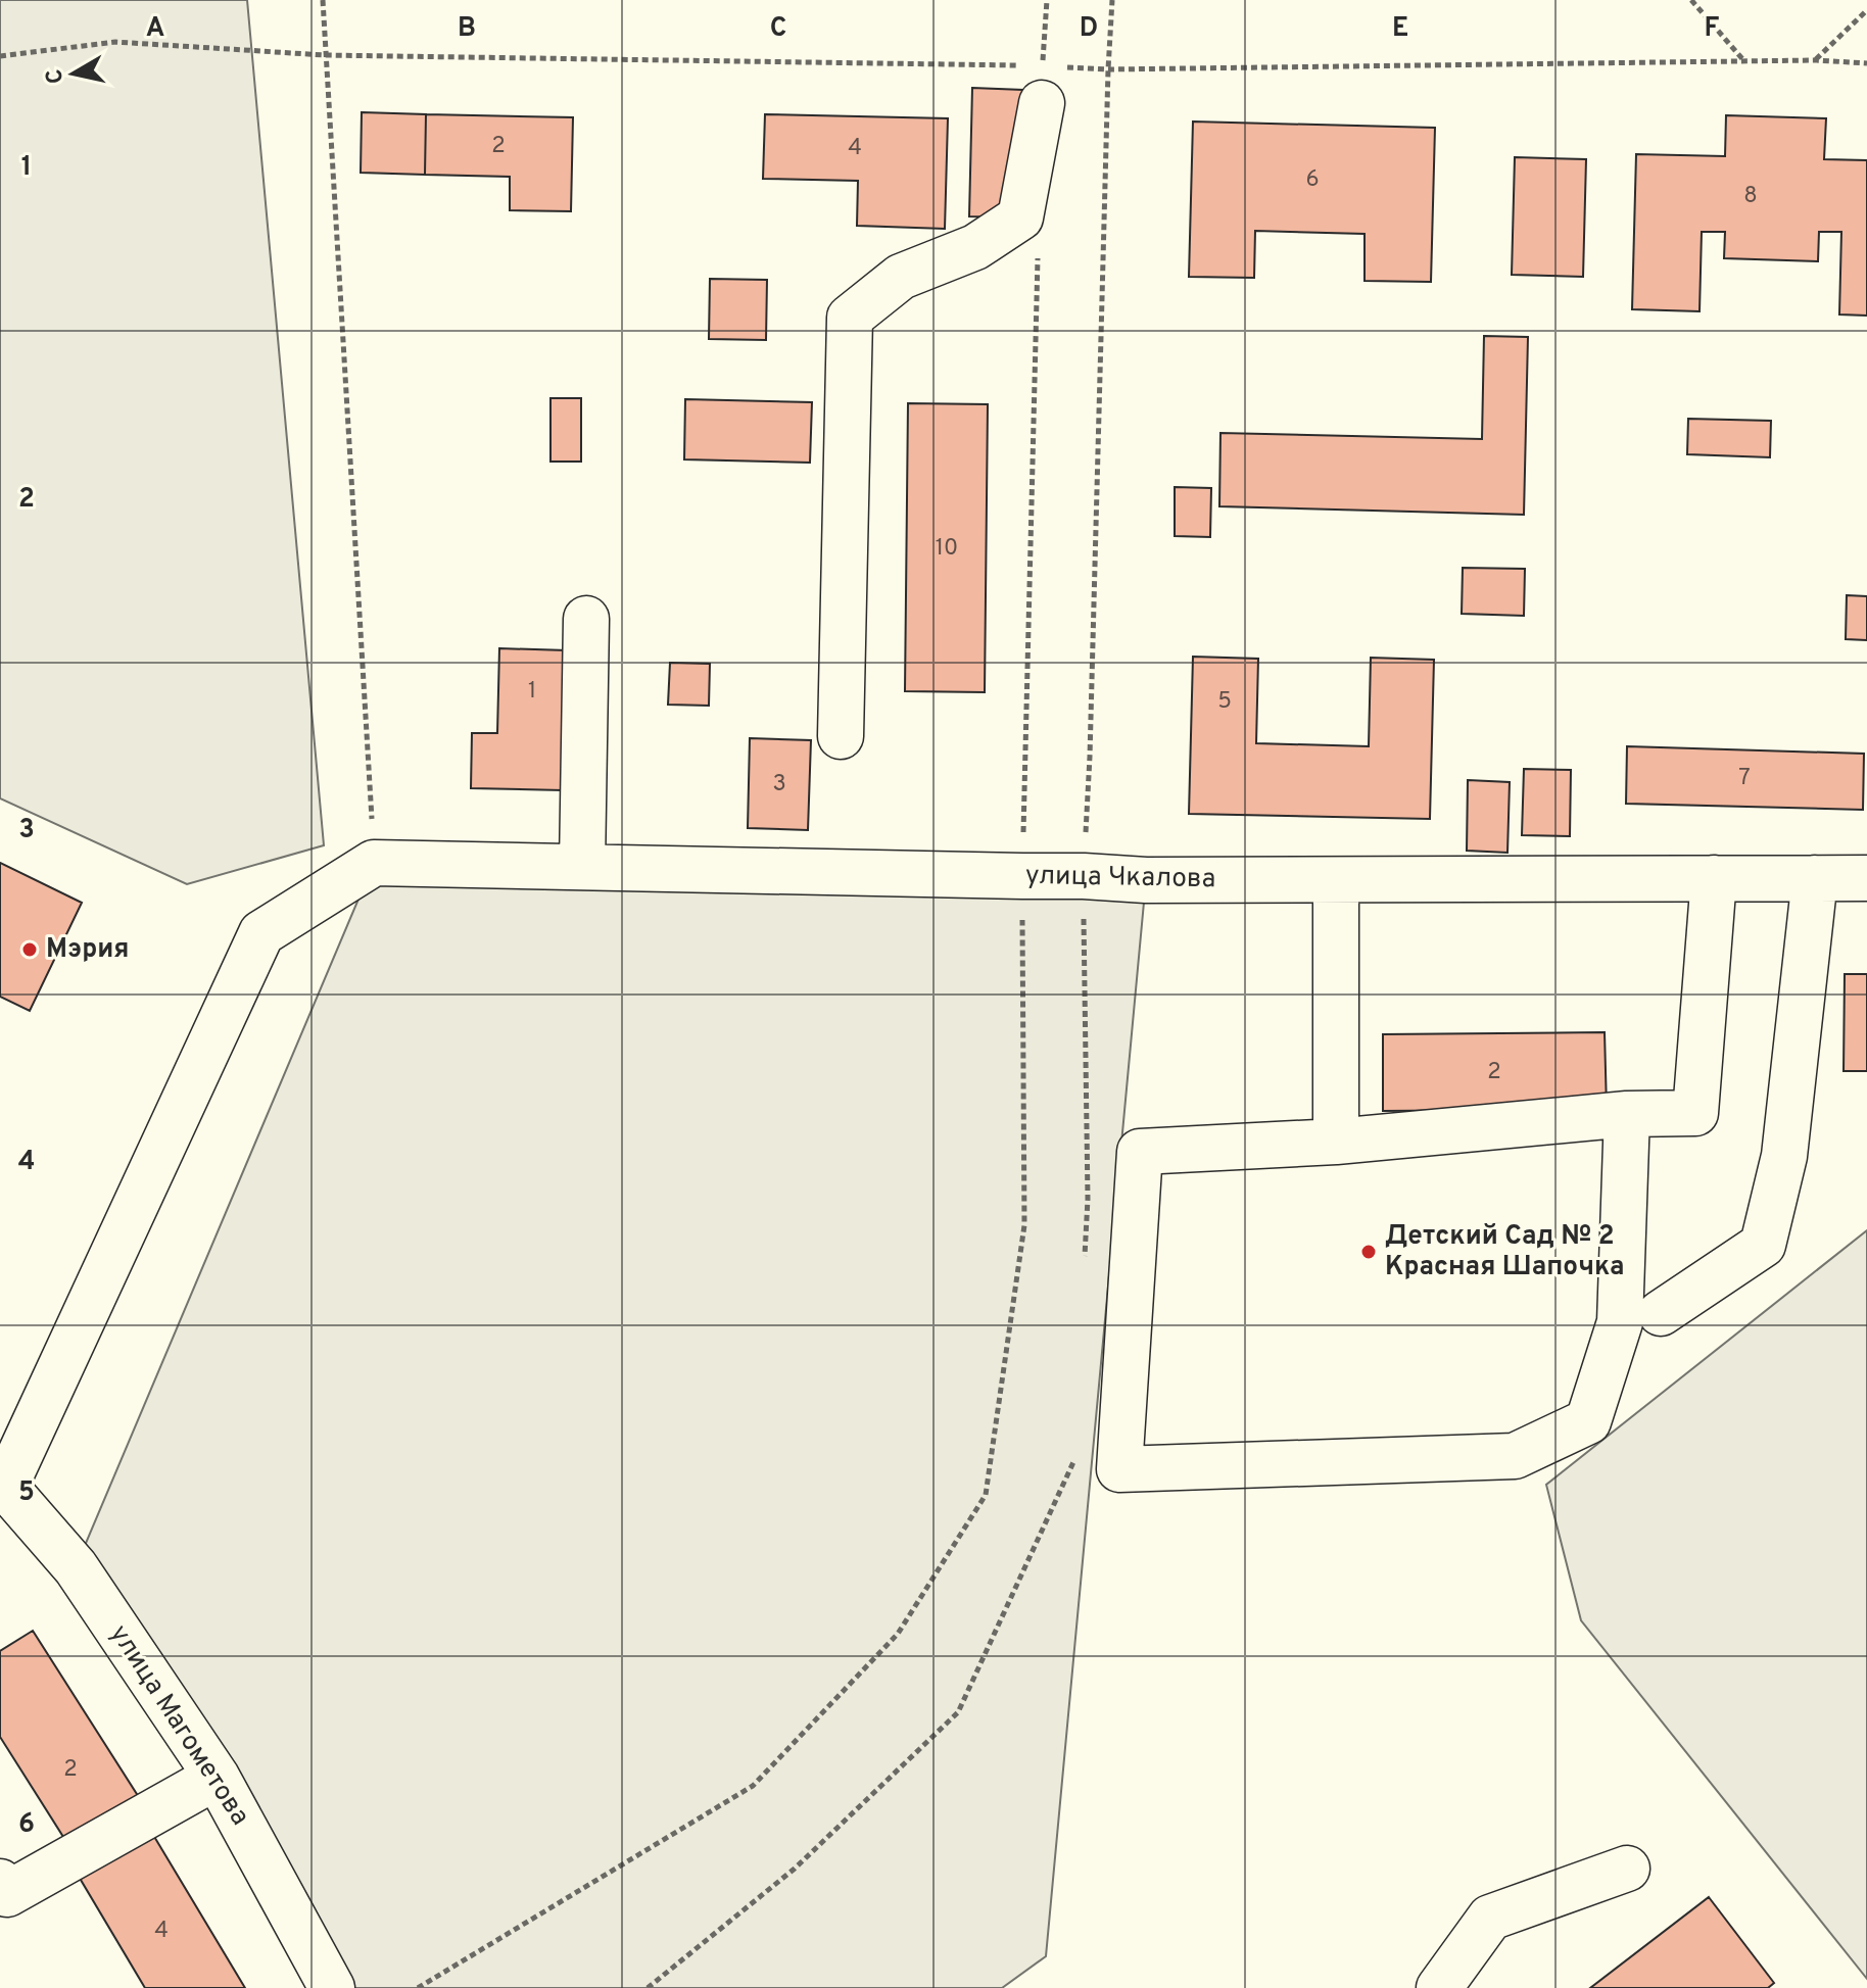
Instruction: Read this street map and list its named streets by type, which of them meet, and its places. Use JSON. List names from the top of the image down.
{
  "streets": {
    "street": ["улица Чкалова", "улица Магометова"]
  },
  "places": ["Мэрия", "Детский Сад № 2 Красная Шапочка"],
  "house_numbers": [
    "2",
    "4",
    "6",
    "8",
    "10",
    "1",
    "5",
    "7",
    "3",
    "2",
    "2",
    "4"
  ],
  "north": "left",
  "grid": {
    "columns": [
      "A",
      "B",
      "C",
      "D",
      "E",
      "F"
    ],
    "rows": [
      "1",
      "2",
      "3",
      "4",
      "5",
      "6"
    ]
  }
}
